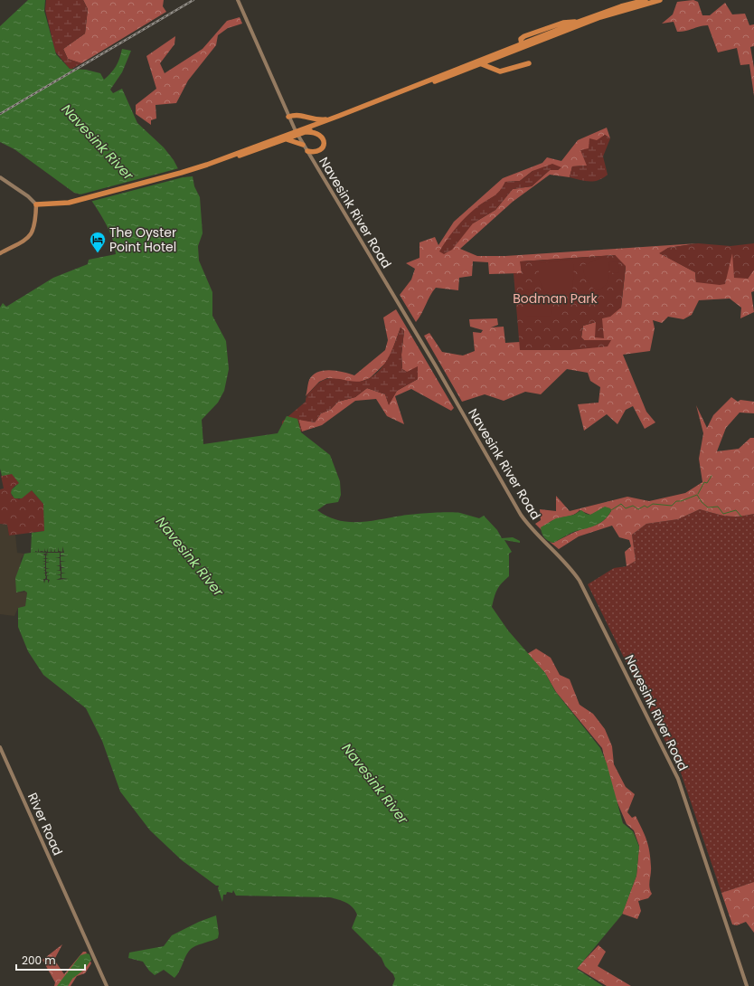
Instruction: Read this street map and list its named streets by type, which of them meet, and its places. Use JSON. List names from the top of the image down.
{
  "streets": {
    "main road": ["Navesink River Road", "River Road"]
  },
  "water": ["Navesink River"],
  "parks": ["Bodman Park"],
  "places": {
    "hotel": ["The Oyster Point Hotel"]
  },
  "scale_bar": "200 m"
}
